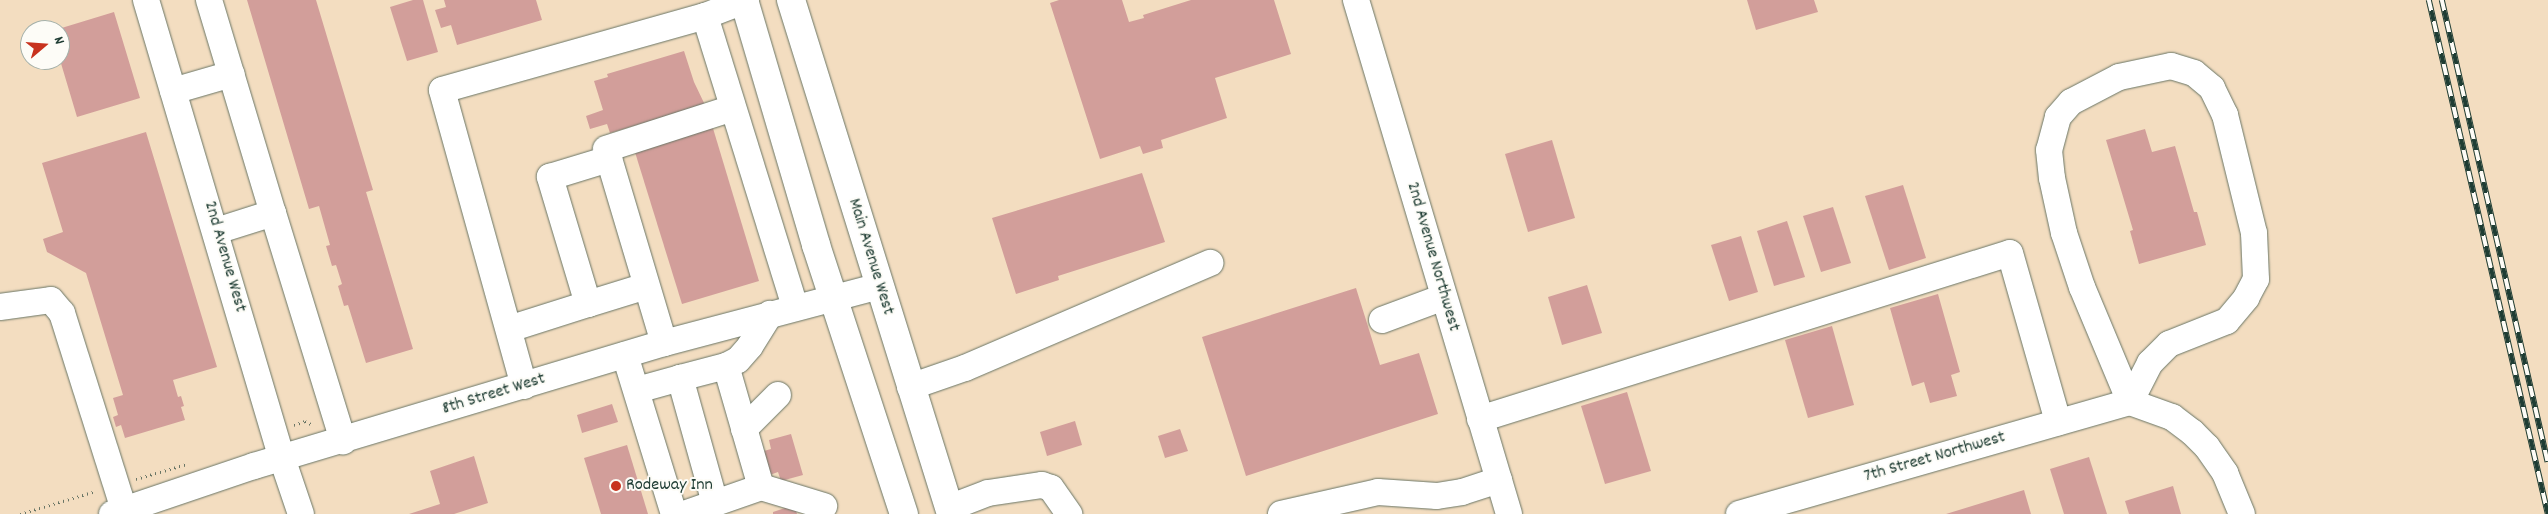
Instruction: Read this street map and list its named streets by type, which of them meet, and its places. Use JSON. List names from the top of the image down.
{
  "streets": {
    "main road": ["Main Avenue West"],
    "street": [
      "2nd Avenue West",
      "2nd Avenue Northwest",
      "8th Street West",
      "7th Street Northwest"
    ]
  },
  "crossings": [
    ["2nd Avenue West", "8th Street West"],
    ["Main Avenue West", "8th Street West"]
  ],
  "places": ["Rodeway Inn"],
  "north": "right"
}
